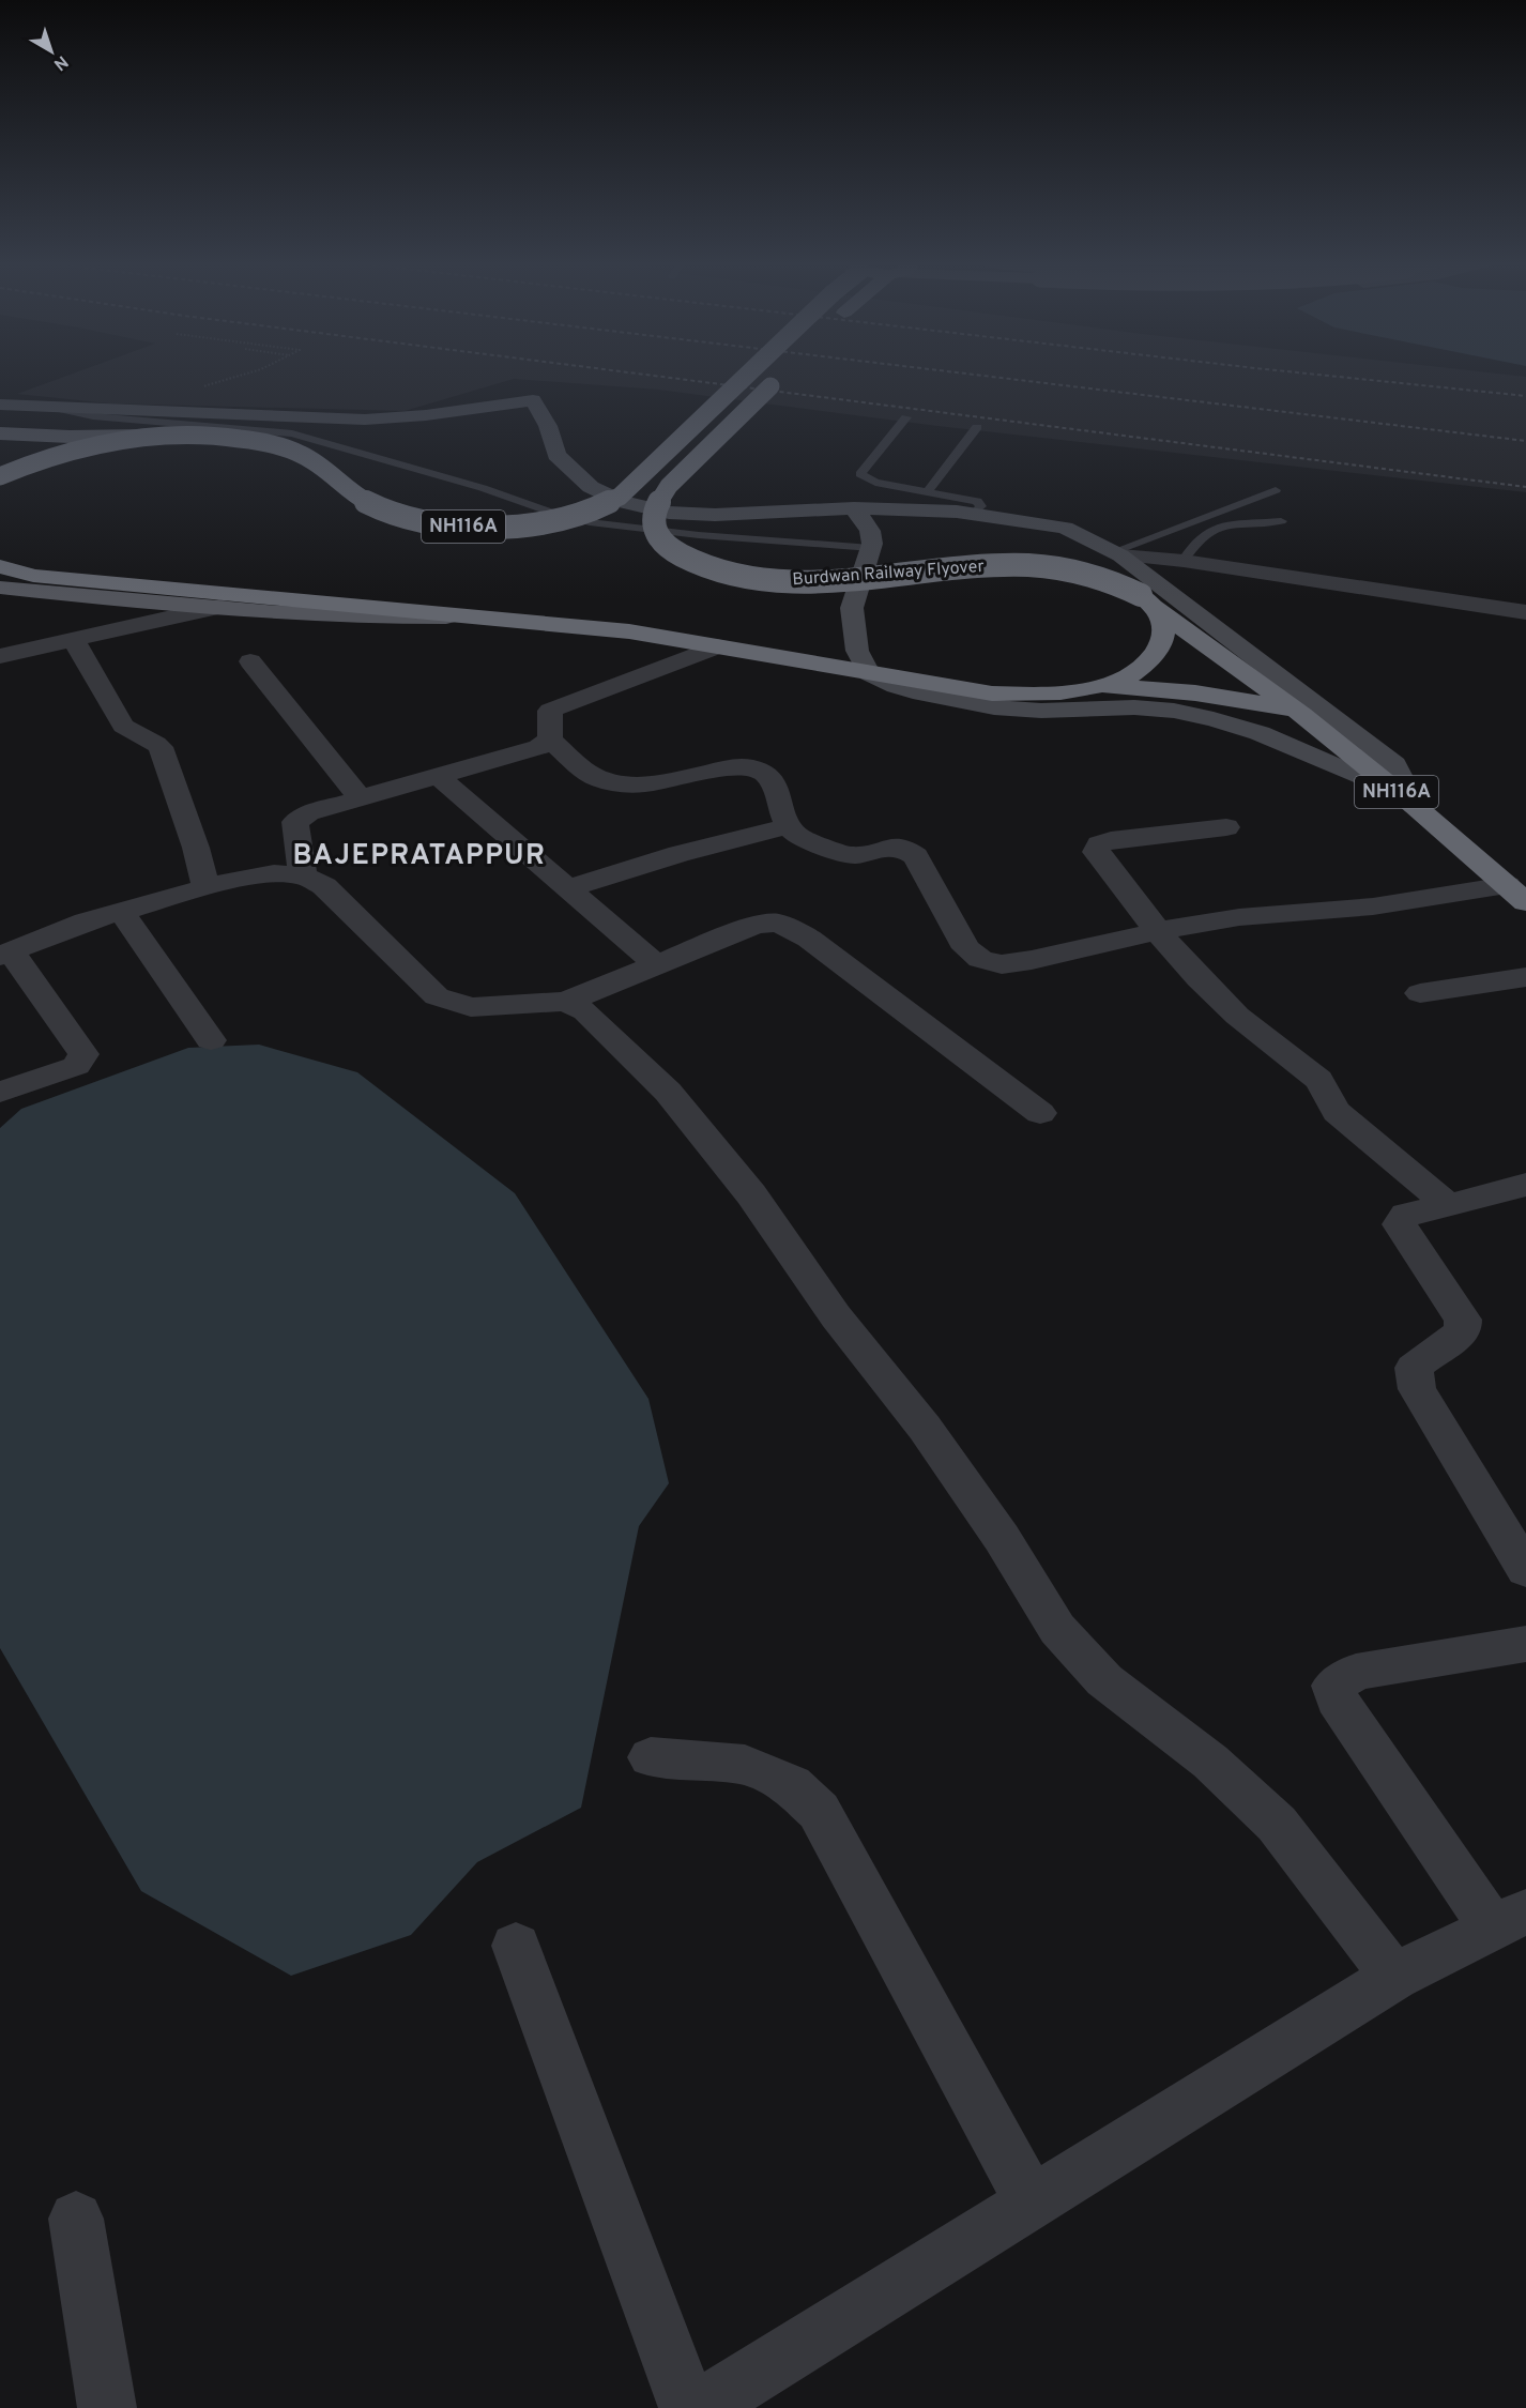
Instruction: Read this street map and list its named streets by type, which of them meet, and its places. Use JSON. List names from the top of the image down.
{
  "streets": {
    "highway": ["NH116A", "Burdwan Railway Flyover"]
  },
  "crossings": [
    ["NH116A", "Burdwan Railway Flyover"]
  ],
  "districts": ["BAJEPRATAPPUR"],
  "north": "bottom right"
}
